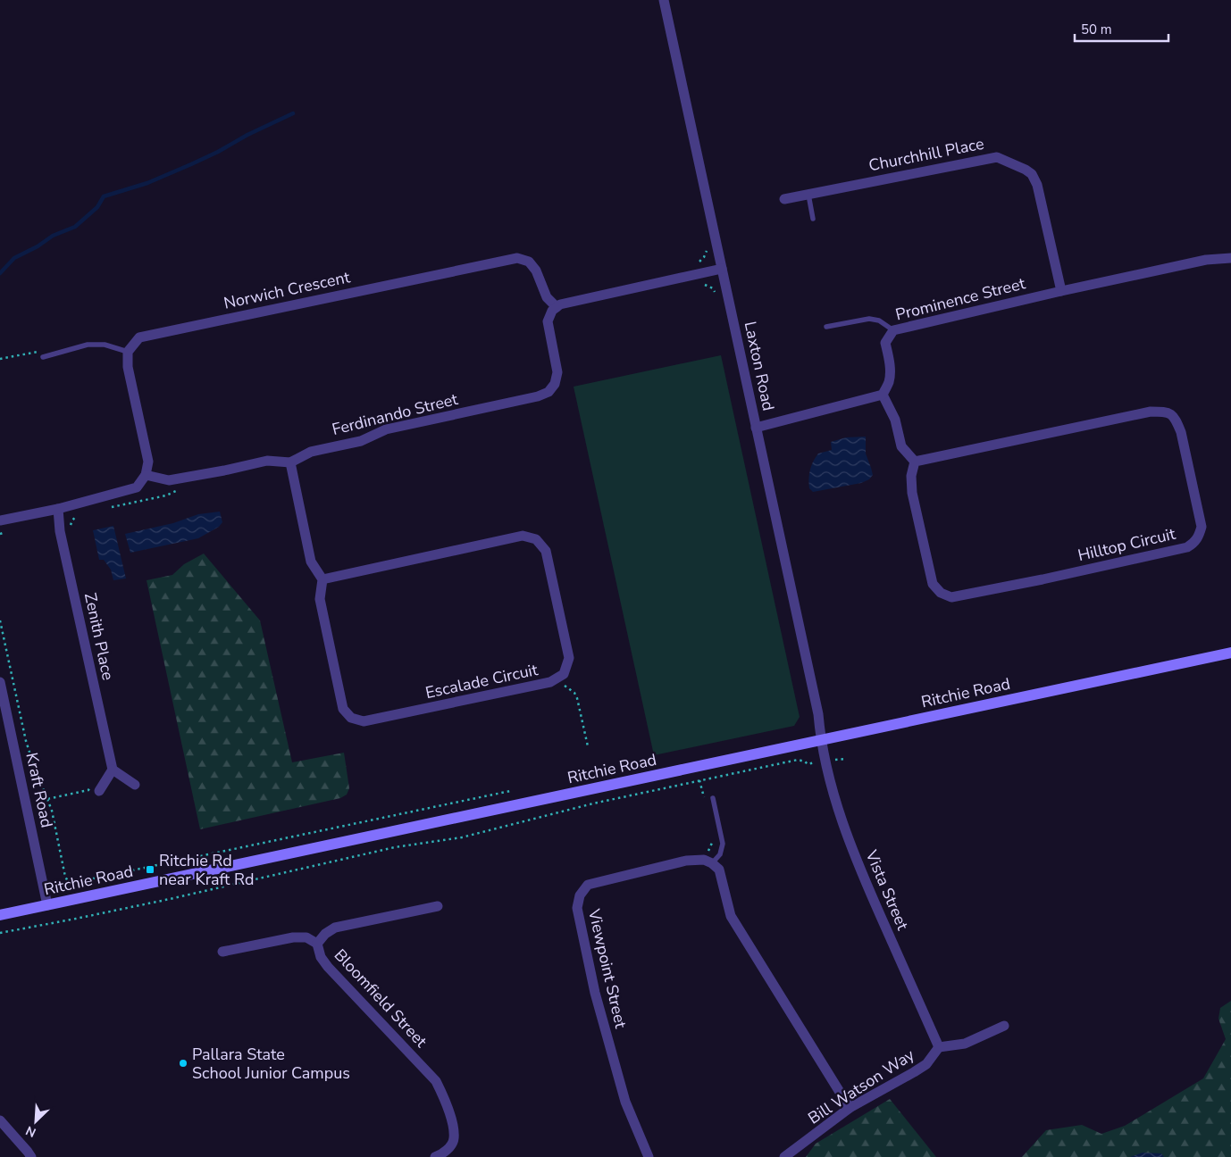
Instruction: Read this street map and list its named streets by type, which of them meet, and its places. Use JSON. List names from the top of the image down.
{
  "streets": {
    "street": [
      "Churchhill Place",
      "Norwich Crescent",
      "Prominence Street",
      "Laxton Road",
      "Ferdinando Street",
      "Hilltop Circuit",
      "Zenith Place",
      "Escalade Circuit",
      "Ritchie Road",
      "Kraft Road",
      "Vista Street",
      "Viewpoint Street",
      "Bloomfield Street",
      "Bill Watson Way"
    ]
  },
  "crossings": [
    ["Churchhill Place", "Prominence Street"],
    ["Norwich Crescent", "Ferdinando Street"],
    ["Laxton Road", "Ritchie Road"],
    ["Laxton Road", "Vista Street"],
    ["Ritchie Road", "Kraft Road"],
    ["Ritchie Road", "Vista Street"],
    ["Vista Street", "Bill Watson Way"]
  ],
  "places": {
    "transit": ["Ritchie Rd near Kraft Rd"],
    "other": ["Pallara State School Junior Campus"]
  },
  "scale_bar": "50 m",
  "north": "bottom left"
}
